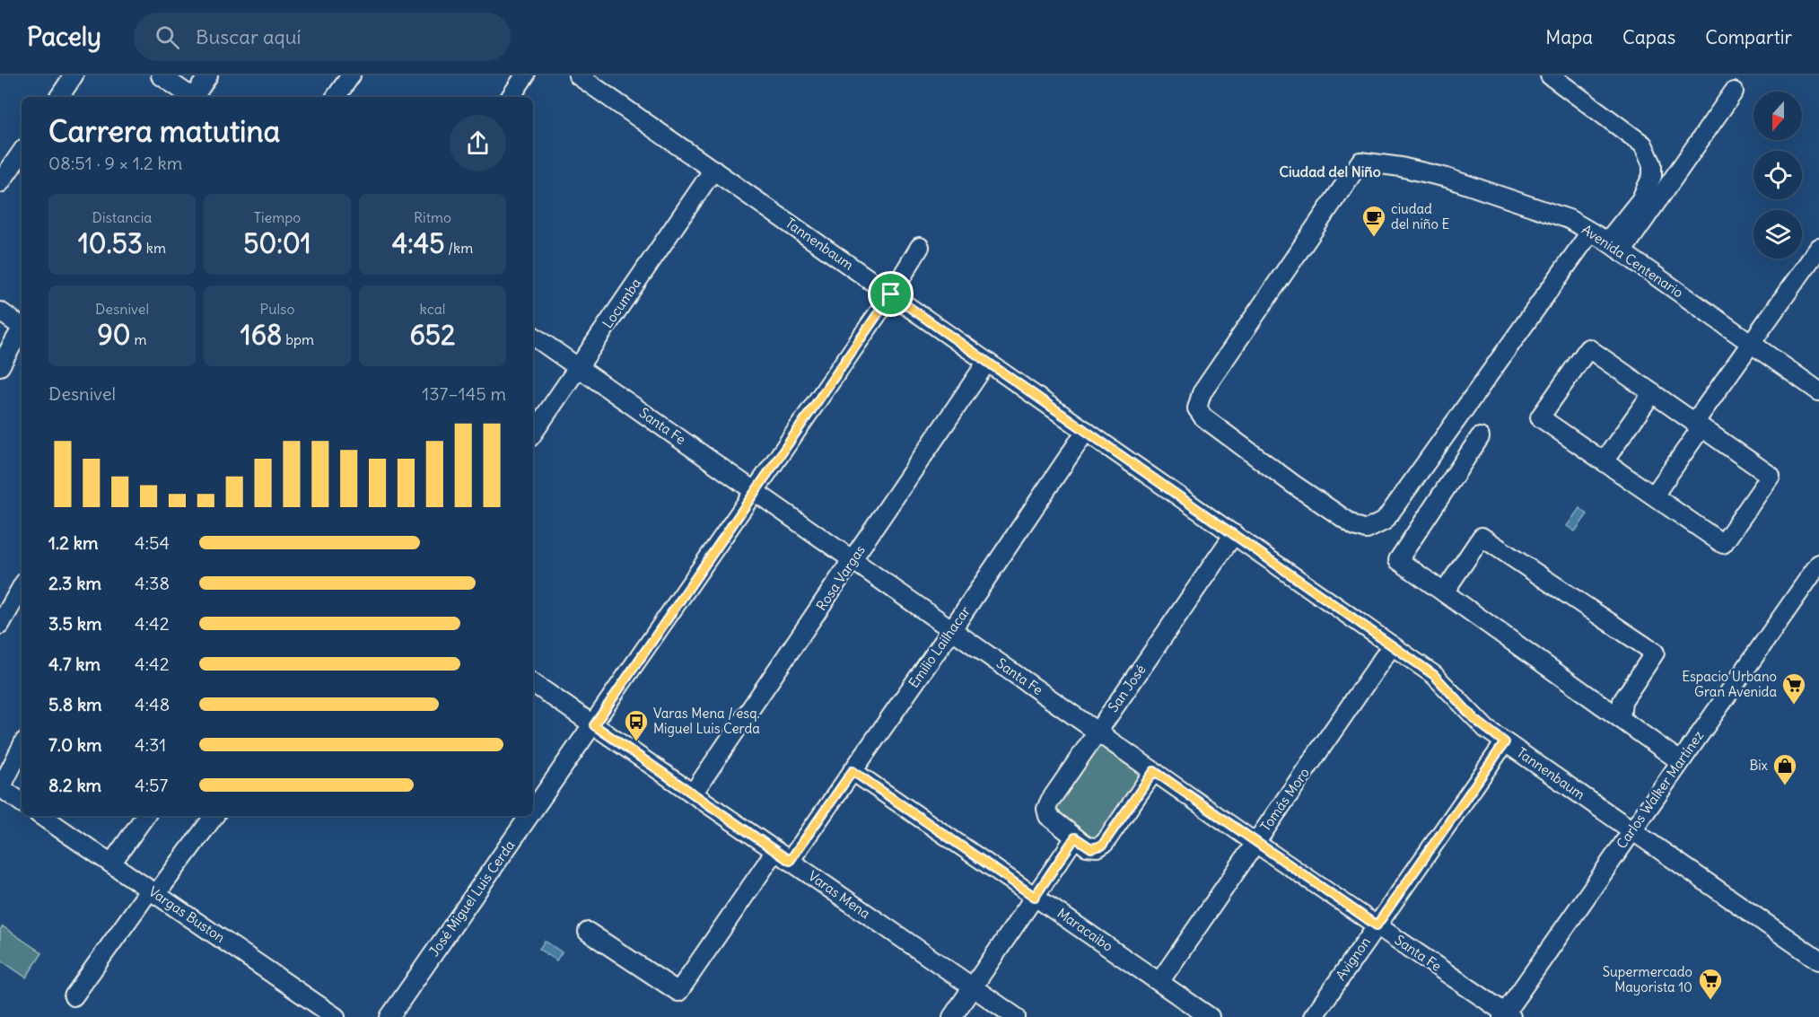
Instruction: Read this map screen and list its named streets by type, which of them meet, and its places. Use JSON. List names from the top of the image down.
{
  "streets": {
    "street": [
      "Tannenbaum",
      "Avenida Centenario",
      "Locumba",
      "Santa Fe",
      "Rosa Vargas",
      "Emilio Lailhacar",
      "San José",
      "Carlos Walker Martínez",
      "Tomás Moro",
      "Varas Mena",
      "José Miguel Luis Cerda",
      "Vargas Buston",
      "Maracaibo",
      "Avignon"
    ]
  },
  "crossings": [
    ["Tannenbaum", "Locumba"],
    ["Tannenbaum", "Rosa Vargas"],
    ["Tannenbaum", "Emilio Lailhacar"],
    ["Tannenbaum", "San José"],
    ["Tannenbaum", "Carlos Walker Martínez"],
    ["Tannenbaum", "Tomás Moro"],
    ["Tannenbaum", "José Miguel Luis Cerda"],
    ["Tannenbaum", "Avignon"],
    ["Locumba", "Santa Fe"],
    ["Santa Fe", "Rosa Vargas"],
    ["Santa Fe", "Emilio Lailhacar"],
    ["Santa Fe", "San José"],
    ["Santa Fe", "Carlos Walker Martínez"],
    ["Santa Fe", "Tomás Moro"],
    ["Santa Fe", "José Miguel Luis Cerda"],
    ["Santa Fe", "Avignon"],
    ["Rosa Vargas", "Varas Mena"],
    ["Emilio Lailhacar", "Varas Mena"],
    ["Emilio Lailhacar", "Maracaibo"],
    ["Tomás Moro", "Maracaibo"],
    ["Varas Mena", "José Miguel Luis Cerda"]
  ],
  "districts": ["Ciudad del Niño"],
  "places": {
    "cafe": ["ciudad del niño E"],
    "supermarket": ["Espacio Urbano Gran Avenida", "Supermercado Mayorista 10"],
    "bus stop": ["Varas Mena / esq. Miguel Luis Cerda"],
    "shop": ["Bix"]
  },
  "north": "bottom",
  "page": {
    "header": "Pacely",
    "search": "Buscar aquí",
    "nav": ["Mapa", "Capas", "Compartir"],
    "heading": ["Carrera matutina", "08:51 · 9 × 1.2 km"],
    "stats": [
      ["Distancia", "10.53 km"],
      ["Tiempo", "50:01"],
      ["Ritmo", "4:45 /km"],
      ["Desnivel", "90 m"],
      ["Pulso", "168 bpm"],
      ["kcal", "652"]
    ],
    "chart": ["Desnivel", "137–145 m"],
    "list": [
      {
        "name": "1.2 km",
        "note": "4:54"
      },
      {
        "name": "2.3 km",
        "note": "4:38"
      },
      {
        "name": "3.5 km",
        "note": "4:42"
      },
      {
        "name": "4.7 km",
        "note": "4:42"
      },
      {
        "name": "5.8 km",
        "note": "4:48"
      },
      {
        "name": "7.0 km",
        "note": "4:31"
      },
      {
        "name": "8.2 km",
        "note": "4:57"
      }
    ]
  }
}
